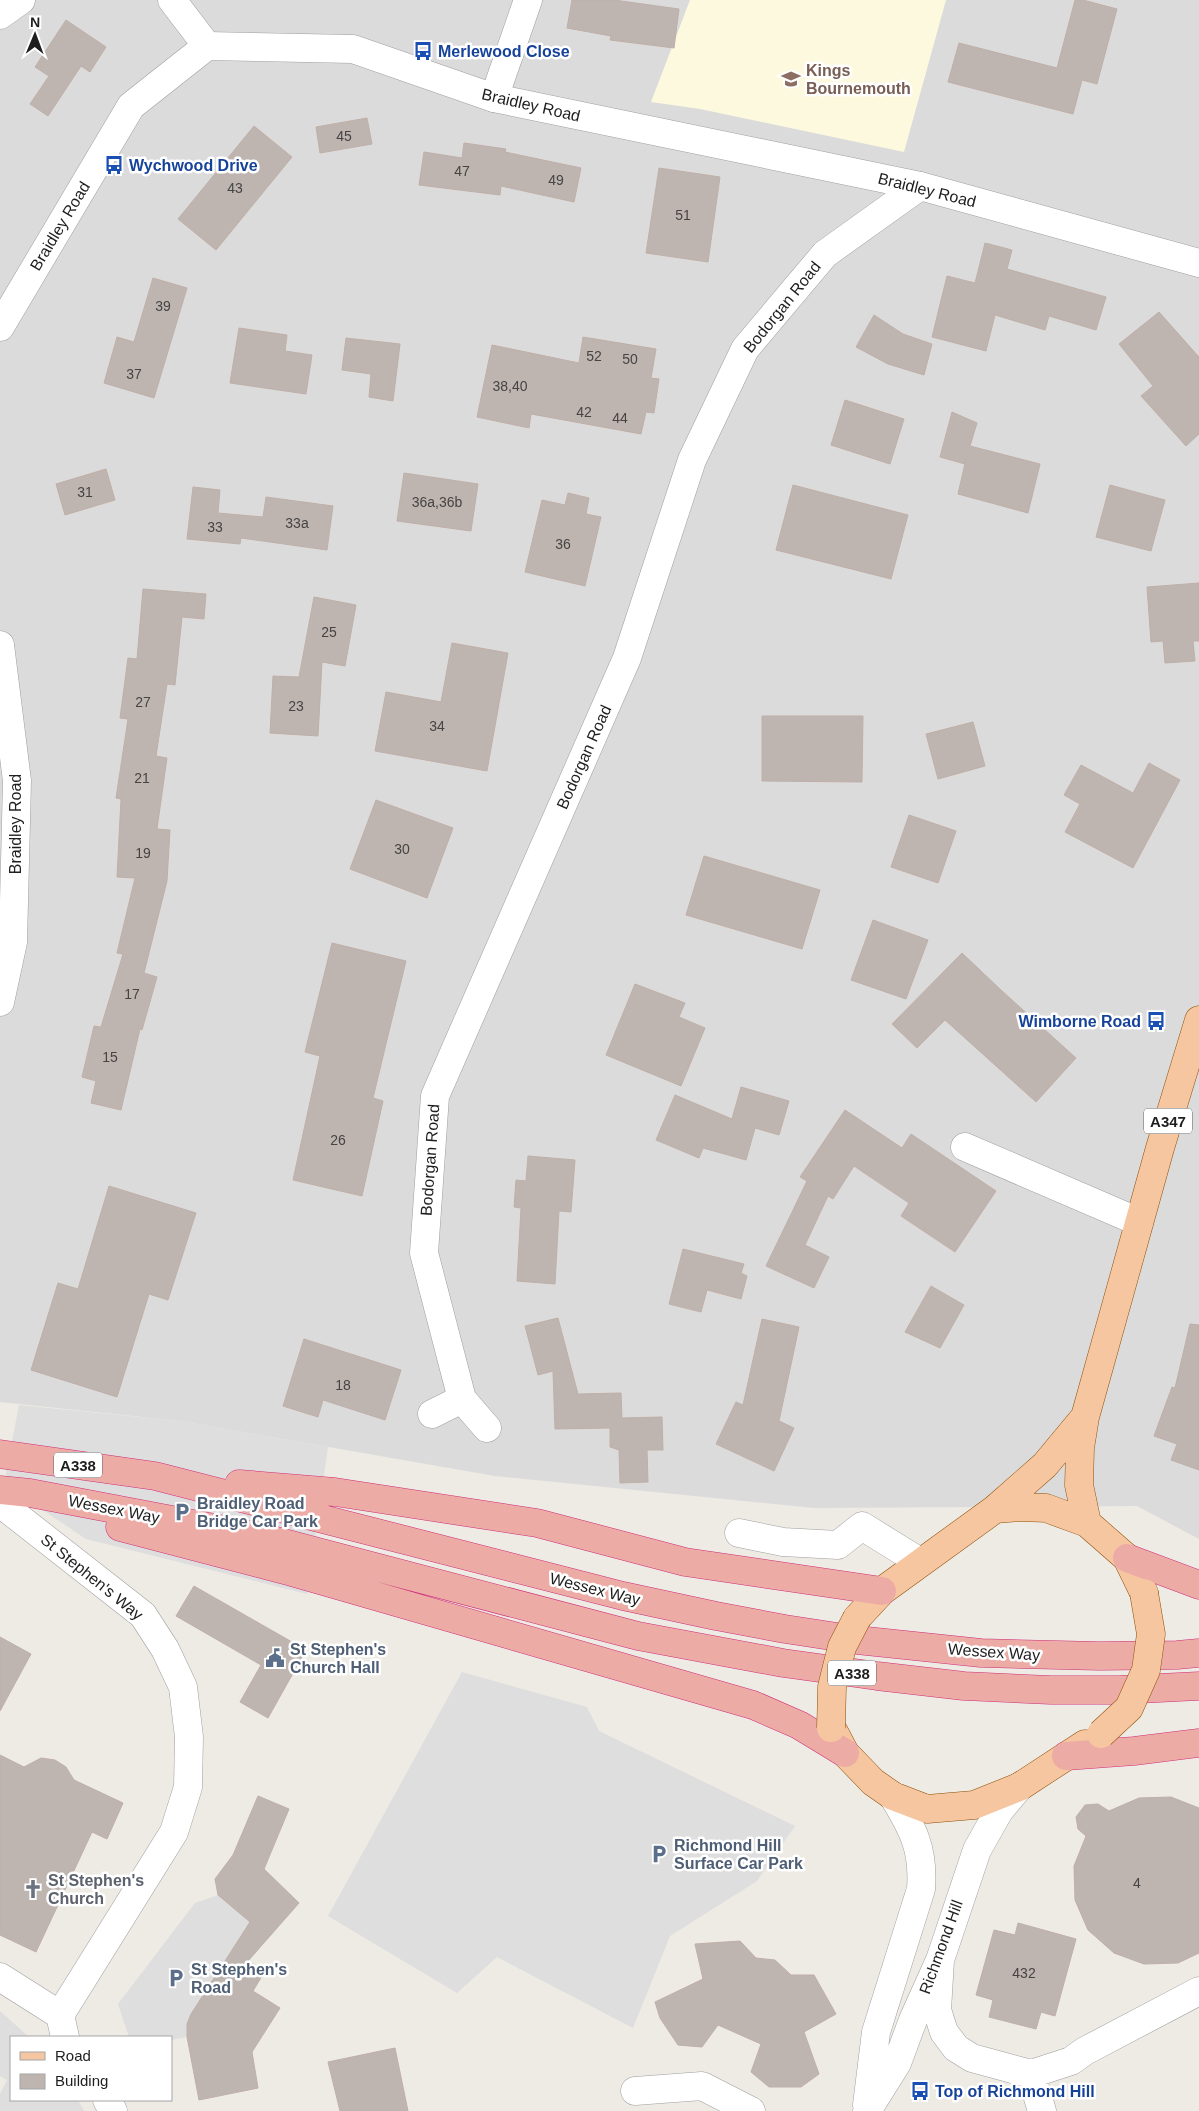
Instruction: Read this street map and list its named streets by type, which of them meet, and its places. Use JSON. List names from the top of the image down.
{
  "streets": {
    "highway": ["A338", "Wessex Way"],
    "main road": ["A347"],
    "street": [
      "Braidley Road",
      "Bodorgan Road",
      "St Stephen's Way",
      "Richmond Hill"
    ]
  },
  "crossings": [
    ["Braidley Road", "Bodorgan Road"]
  ],
  "places": {
    "bus stop": [
      "Merlewood Close",
      "Wychwood Drive",
      "Wimborne Road",
      "Top of Richmond Hill"
    ],
    "school or university": ["Kings Bournemouth"],
    "parking": ["Braidley Road Bridge Car Park", "Richmond Hill Surface Car Park", "St Stephen's Road"],
    "public building": ["St Stephen's Church Hall"],
    "church": ["St Stephen's Church"]
  },
  "house_numbers": [
    "45",
    "47",
    "49",
    "43",
    "51",
    "39",
    "52",
    "50",
    "37",
    "38,40",
    "42",
    "44",
    "31",
    "36a,36b",
    "33a",
    "33",
    "36",
    "25",
    "27",
    "23",
    "34",
    "21",
    "30",
    "19",
    "17",
    "15",
    "26",
    "18",
    "4",
    "432"
  ],
  "legend": ["Road", "Building"],
  "north": "top"
}
